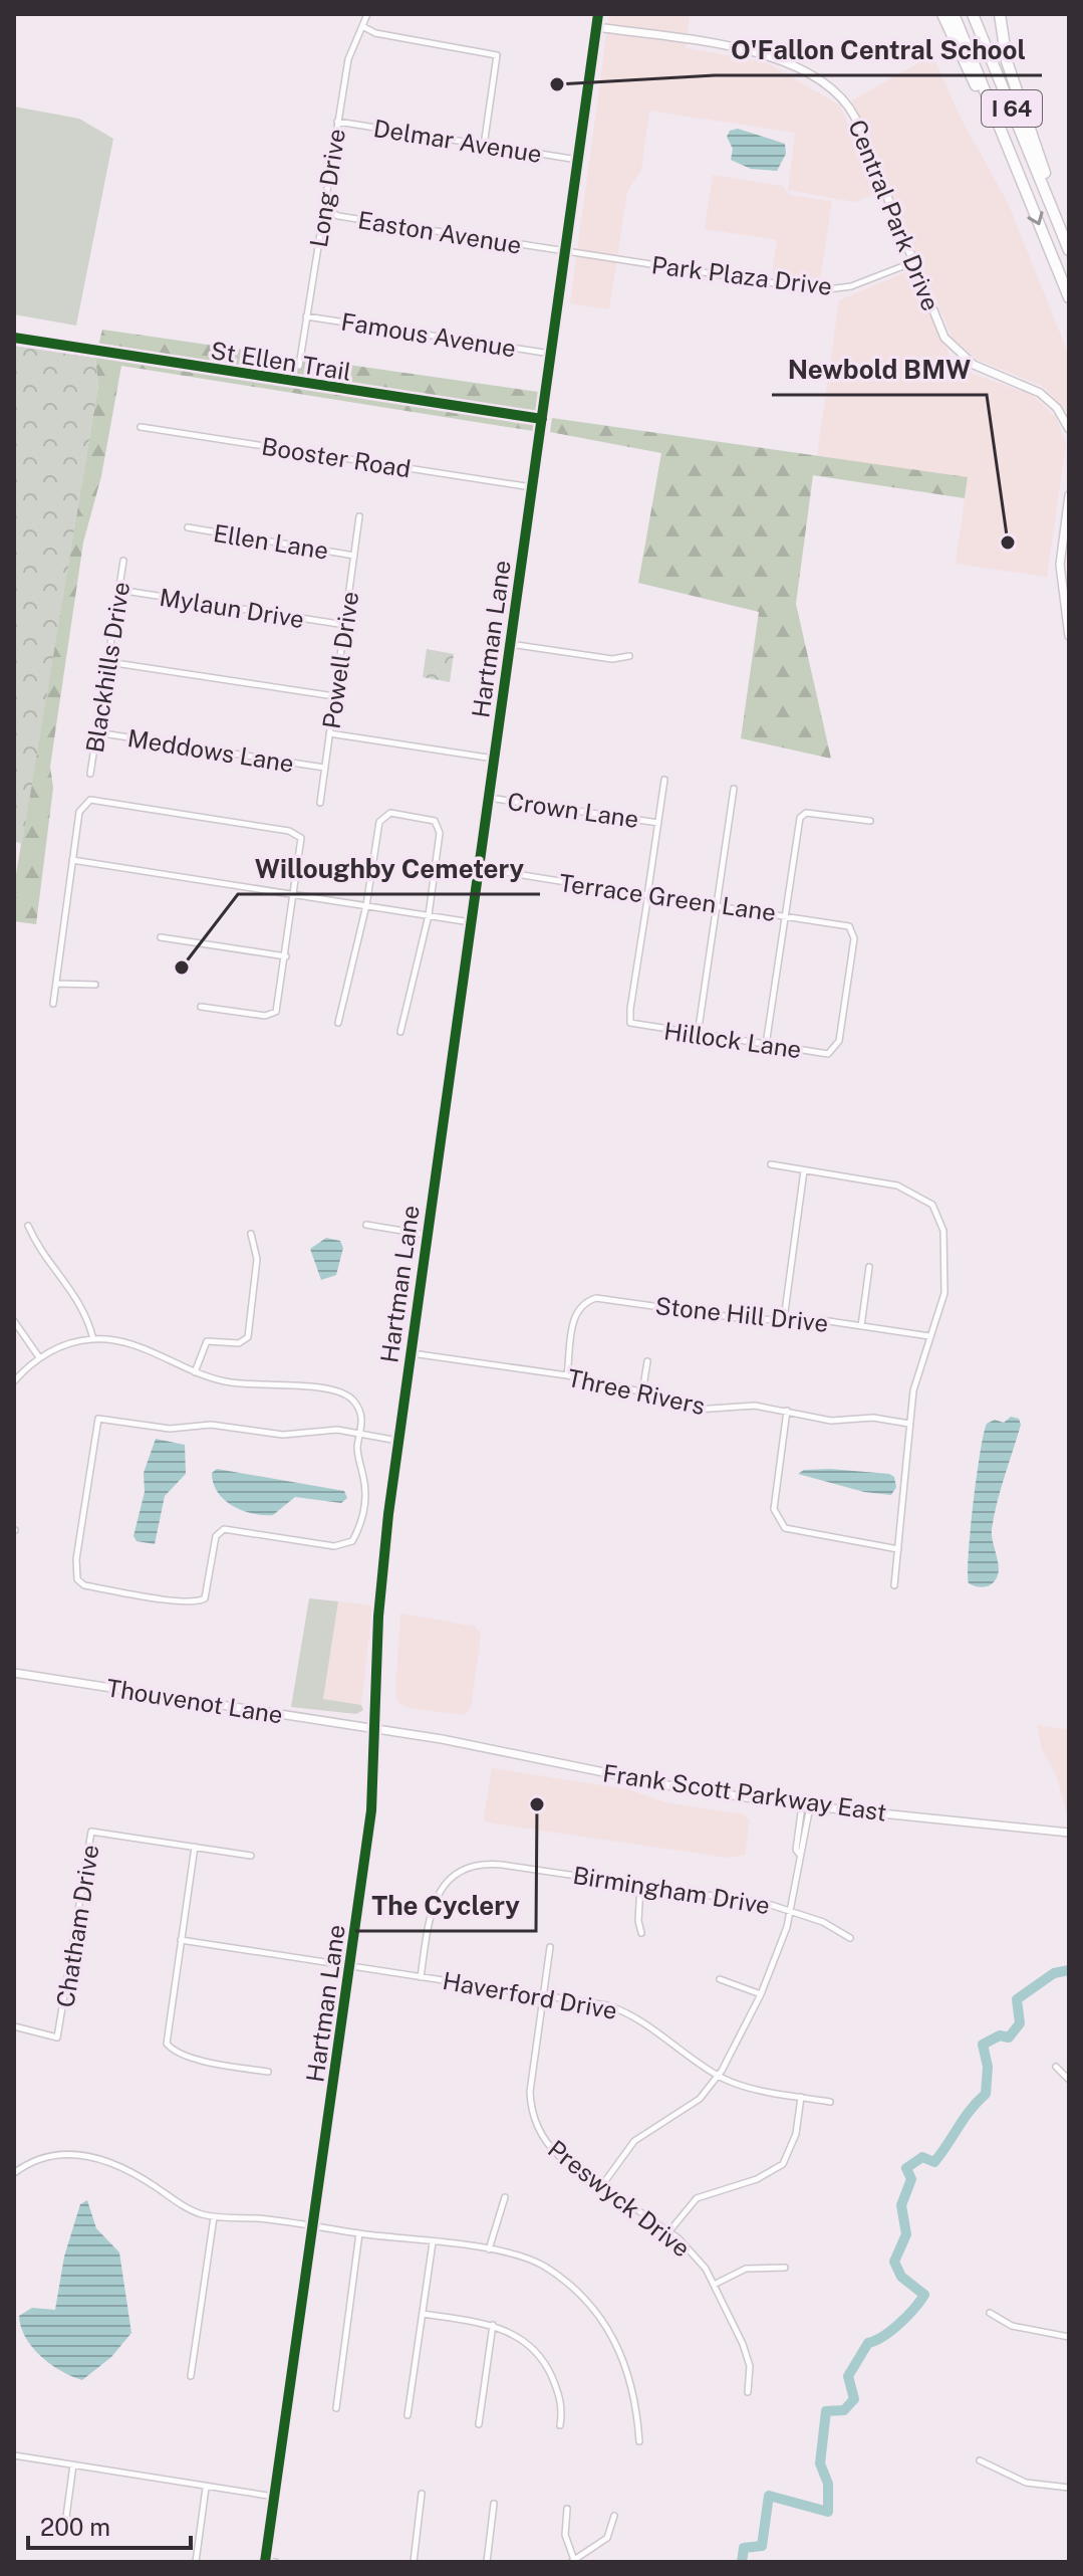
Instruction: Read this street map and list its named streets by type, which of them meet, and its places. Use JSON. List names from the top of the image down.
{
  "streets": {
    "highway": ["I 64"],
    "street": [
      "Delmar Avenue",
      "Long Drive",
      "Central Park Drive",
      "Easton Avenue",
      "Park Plaza Drive",
      "Famous Avenue",
      "Booster Road",
      "Ellen Lane",
      "Mylaun Drive",
      "Hartman Lane",
      "Powell Drive",
      "Blackhills Drive",
      "Meddows Lane",
      "Crown Lane",
      "Terrace Green Lane",
      "Hillock Lane",
      "Stone Hill Drive",
      "Three Rivers",
      "Thouvenot Lane",
      "Frank Scott Parkway East",
      "Birmingham Drive",
      "Chatham Drive",
      "Haverford Drive",
      "Preswyck Drive"
    ],
    "cycle path": ["St Ellen Trail"]
  },
  "crossings": [
    ["Delmar Avenue", "Long Drive"],
    ["Delmar Avenue", "Hartman Lane"],
    ["Long Drive", "Easton Avenue"],
    ["Long Drive", "Famous Avenue"],
    ["Central Park Drive", "Park Plaza Drive"],
    ["Central Park Drive", "Hartman Lane"],
    ["Easton Avenue", "Park Plaza Drive"],
    ["Easton Avenue", "Hartman Lane"],
    ["Park Plaza Drive", "Hartman Lane"],
    ["Famous Avenue", "Hartman Lane"],
    ["Booster Road", "Hartman Lane"],
    ["Ellen Lane", "Powell Drive"],
    ["Mylaun Drive", "Powell Drive"],
    ["Mylaun Drive", "Blackhills Drive"],
    ["Hartman Lane", "Crown Lane"],
    ["Hartman Lane", "Terrace Green Lane"],
    ["Hartman Lane", "Three Rivers"],
    ["Hartman Lane", "Thouvenot Lane"],
    ["Hartman Lane", "Frank Scott Parkway East"],
    ["Hartman Lane", "Haverford Drive"],
    ["Powell Drive", "Meddows Lane"],
    ["Blackhills Drive", "Meddows Lane"],
    ["Terrace Green Lane", "Hillock Lane"],
    ["Stone Hill Drive", "Three Rivers"],
    ["Thouvenot Lane", "Frank Scott Parkway East"],
    ["Birmingham Drive", "Haverford Drive"],
    ["Haverford Drive", "Preswyck Drive"]
  ],
  "places": [
    "O'Fallon Central School",
    "Newbold BMW",
    "Willoughby Cemetery",
    "The Cyclery"
  ],
  "scale_bar": "200 m"
}
